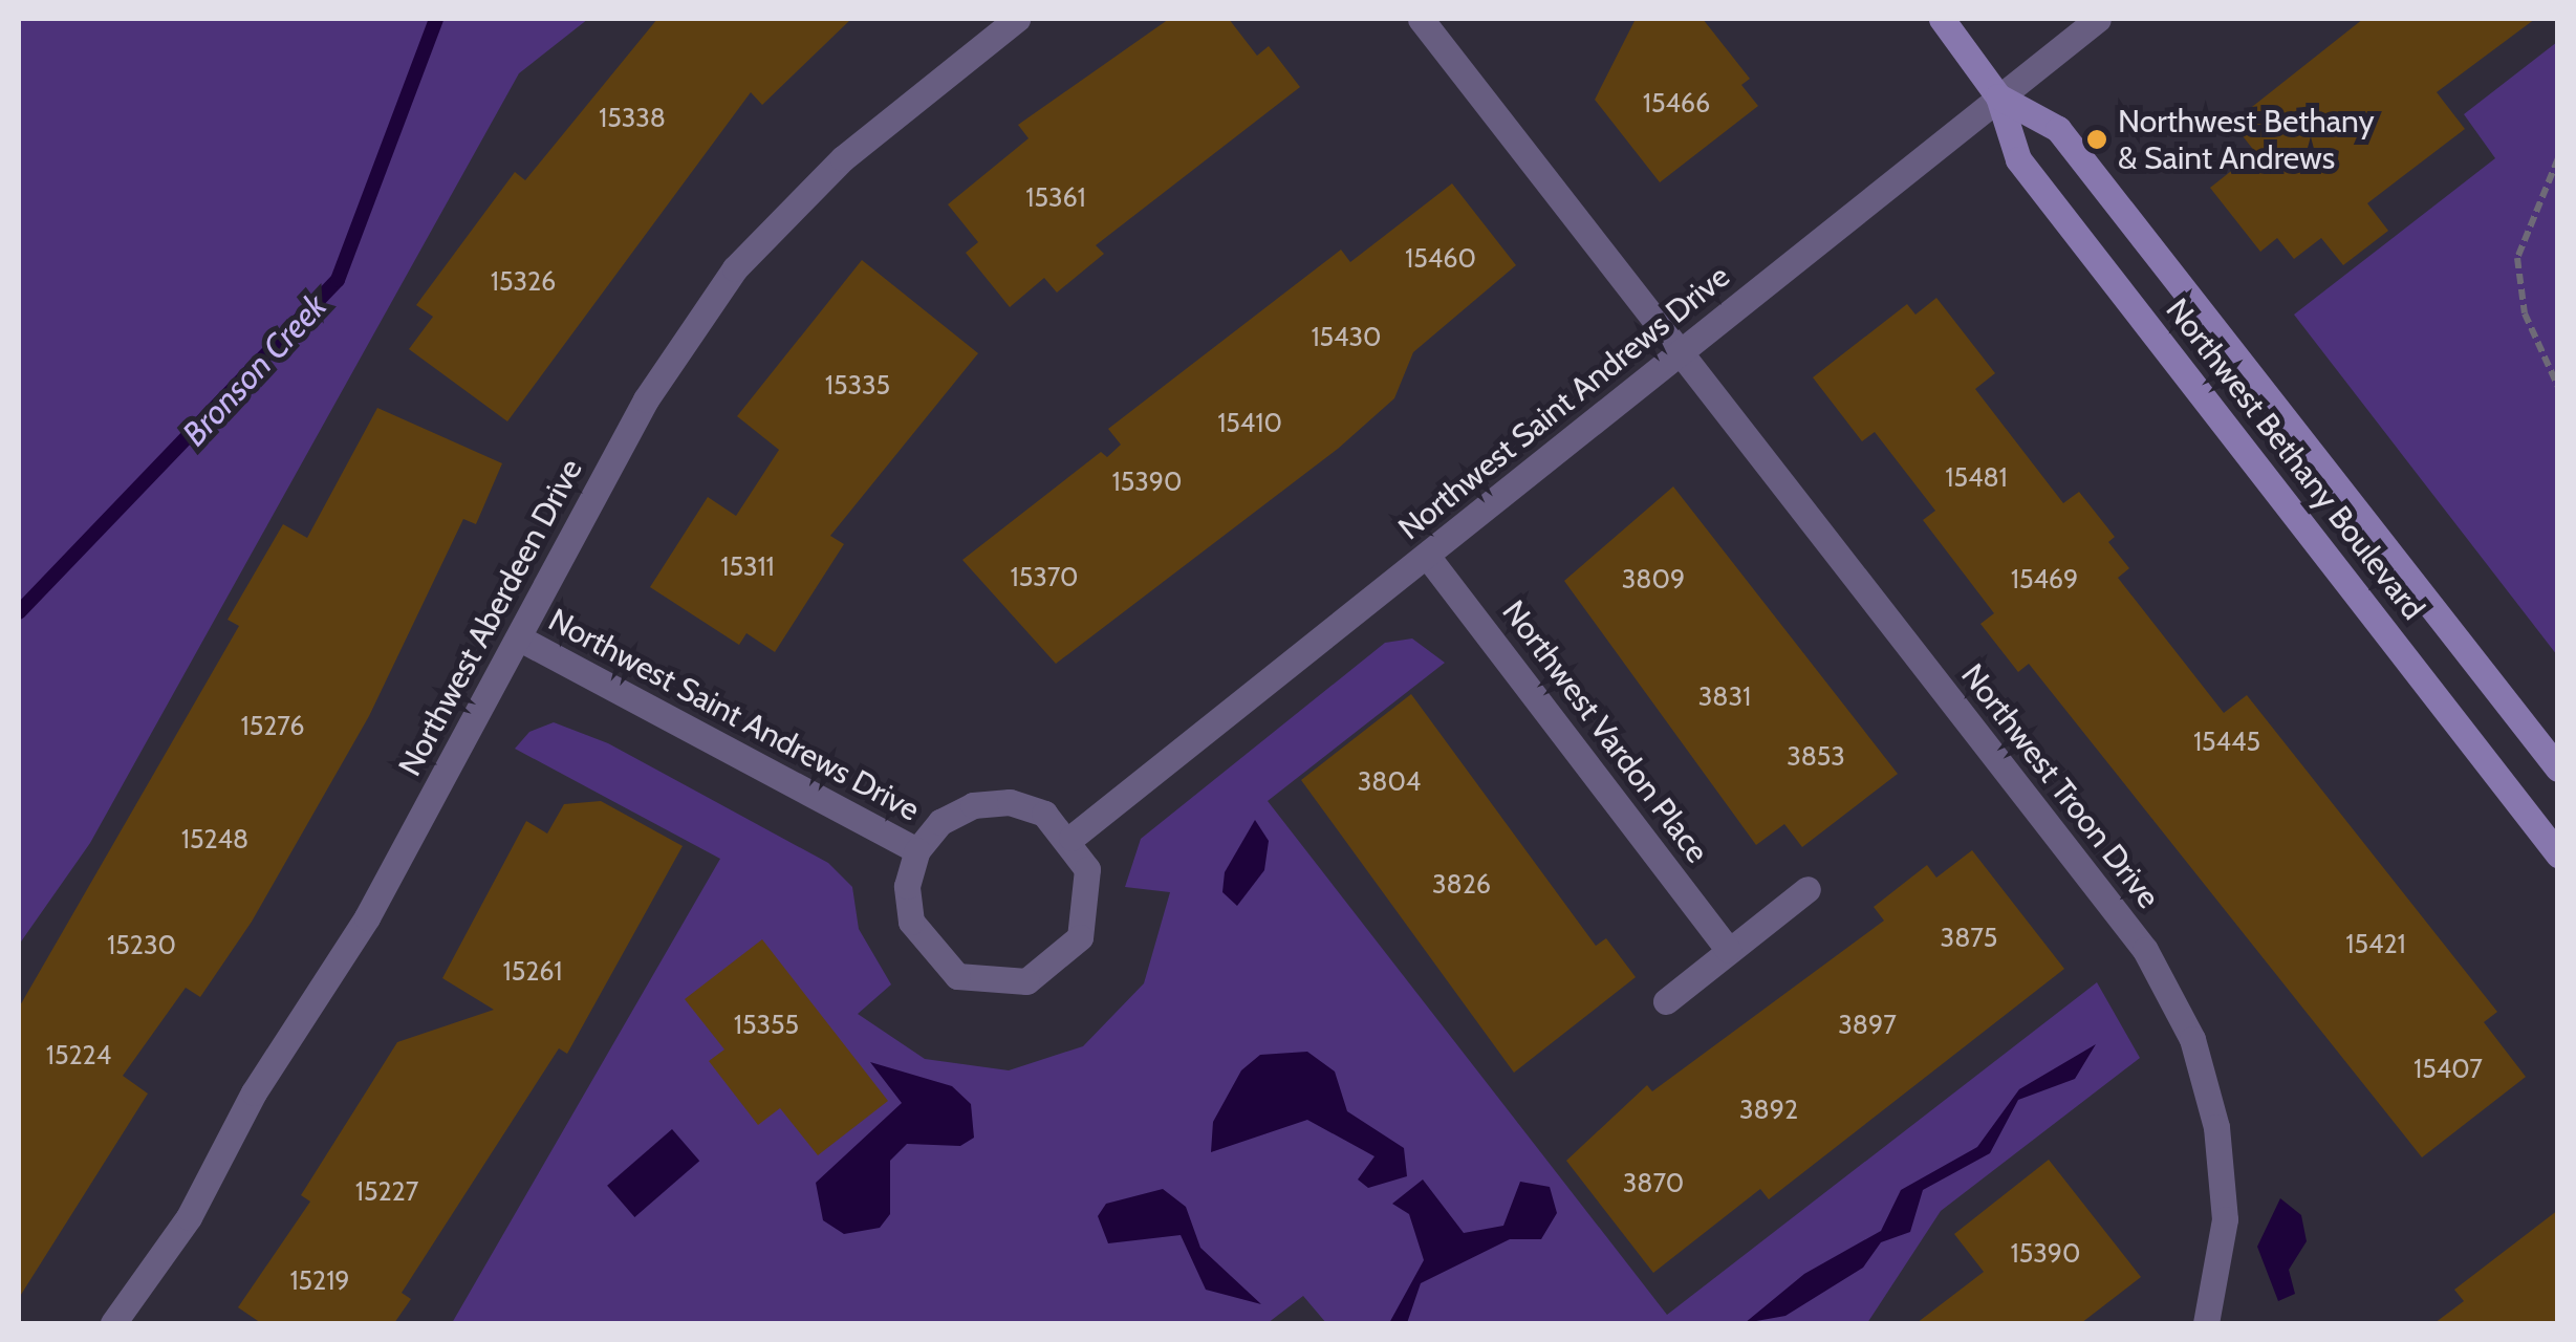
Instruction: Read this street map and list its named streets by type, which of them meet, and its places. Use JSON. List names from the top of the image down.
{
  "streets": {
    "main road": ["Northwest Bethany Boulevard"],
    "street": [
      "Northwest Saint Andrews Drive",
      "Northwest Aberdeen Drive",
      "Northwest Vardon Place",
      "Northwest Troon Drive"
    ]
  },
  "crossings": [
    ["Northwest Saint Andrews Drive", "Northwest Bethany Boulevard"],
    ["Northwest Saint Andrews Drive", "Northwest Aberdeen Drive"],
    ["Northwest Saint Andrews Drive", "Northwest Vardon Place"],
    ["Northwest Saint Andrews Drive", "Northwest Troon Drive"]
  ],
  "water": ["Bronson Creek"],
  "places": ["Northwest Bethany & Saint Andrews"],
  "house_numbers": [
    "15466",
    "15338",
    "15361",
    "15460",
    "15326",
    "15430",
    "15335",
    "15410",
    "15481",
    "15390",
    "15311",
    "15370",
    "3809",
    "15469",
    "3831",
    "15276",
    "15445",
    "3853",
    "3804",
    "15248",
    "3826",
    "3875",
    "15421",
    "15230",
    "15261",
    "15355",
    "3897",
    "15224",
    "15407",
    "3892",
    "3870",
    "15227",
    "15390",
    "15219"
  ]
}
